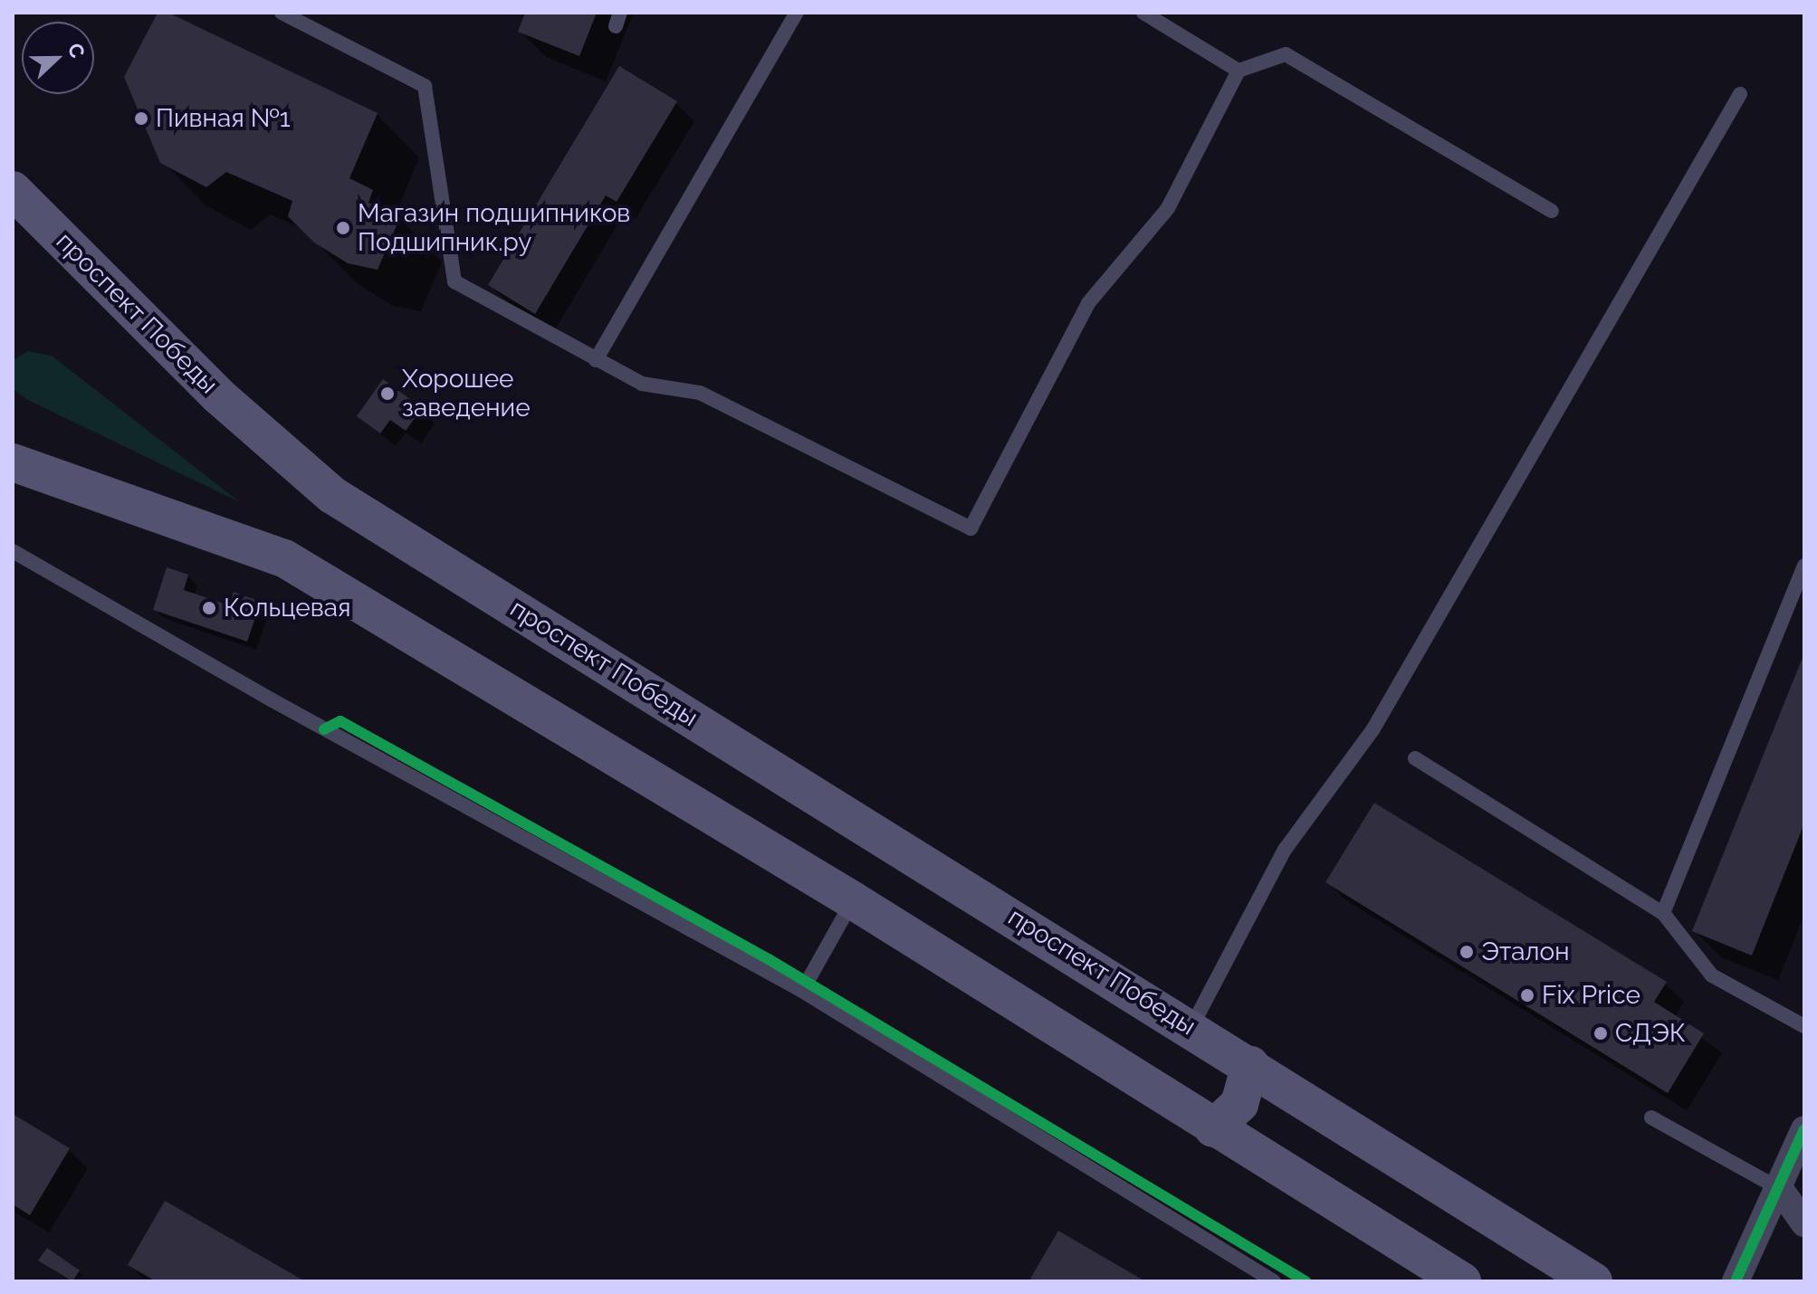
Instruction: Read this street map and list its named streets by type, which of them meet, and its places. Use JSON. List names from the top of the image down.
{
  "streets": {
    "main road": ["проспект Победы"]
  },
  "places": [
    "Пивная №1",
    "Магазин подшипников Подшипник.ру",
    "Хорошее заведение",
    "Кольцевая",
    "Эталон",
    "Fix Price",
    "СДЭК"
  ],
  "north": "right"
}
